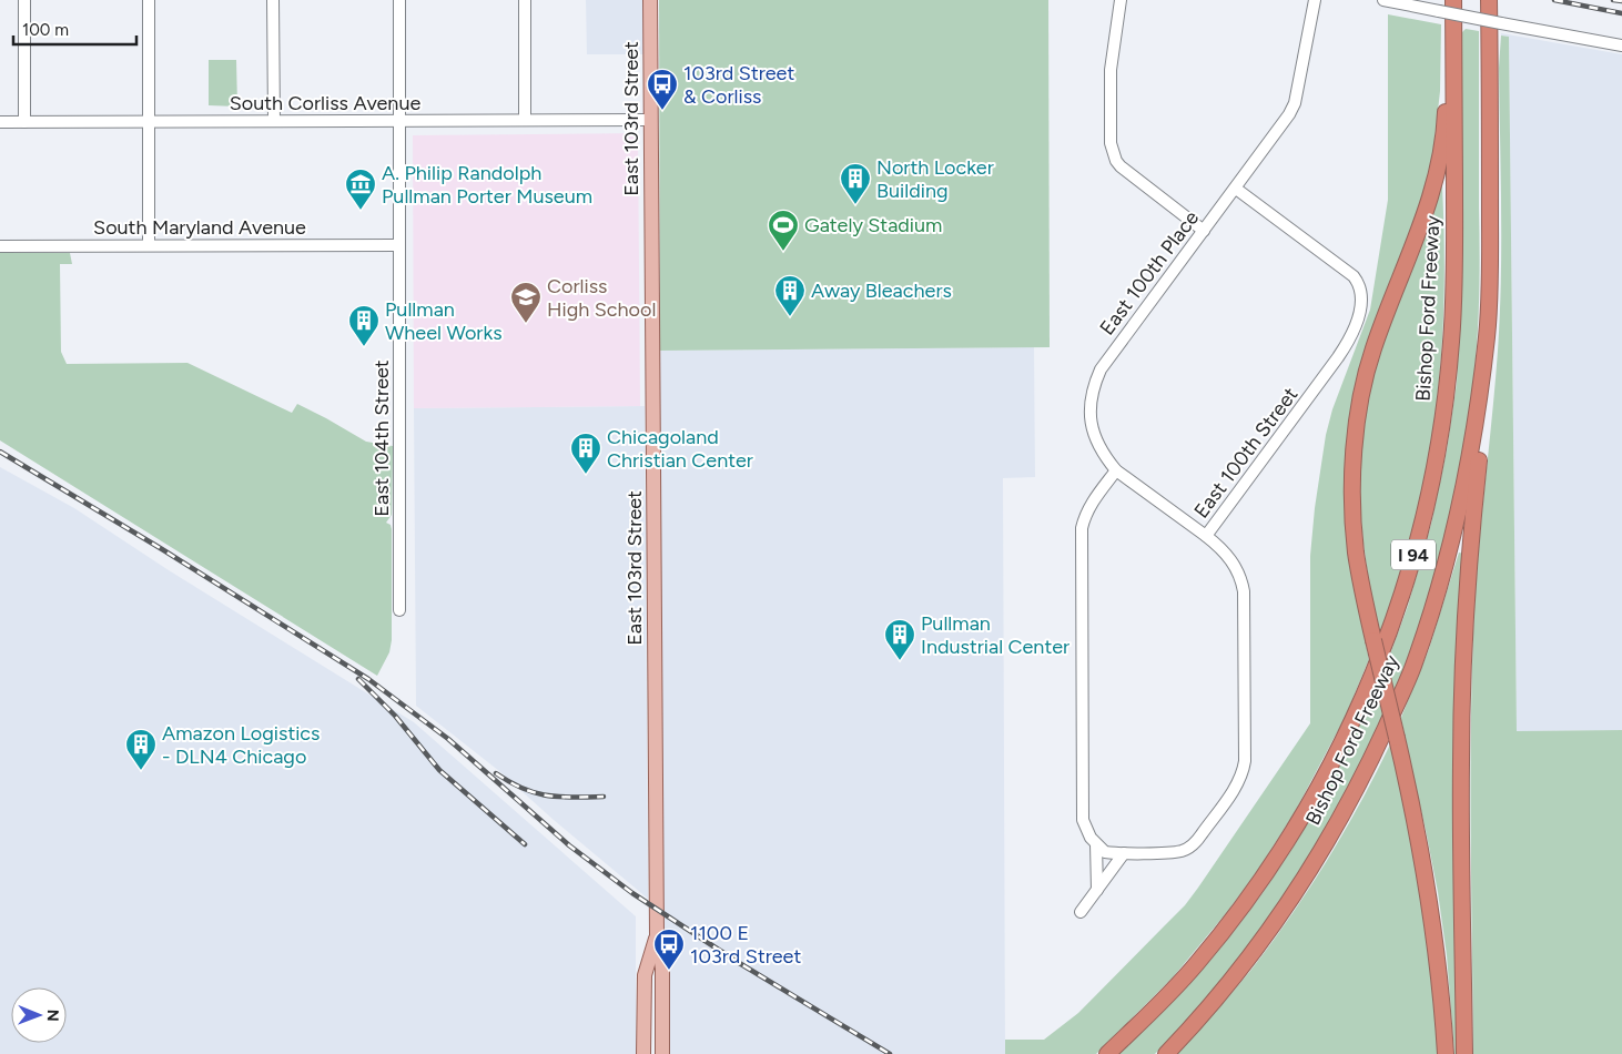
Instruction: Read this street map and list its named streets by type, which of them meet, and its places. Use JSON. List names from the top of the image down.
{
  "streets": {
    "highway": ["Bishop Ford Freeway", "I 94"],
    "main road": ["East 103rd Street"],
    "street": [
      "South Corliss Avenue",
      "South Maryland Avenue",
      "East 100th Place",
      "East 104th Street",
      "East 100th Street"
    ]
  },
  "crossings": [
    ["South Corliss Avenue", "East 103rd Street"],
    ["South Corliss Avenue", "East 104th Street"],
    ["South Maryland Avenue", "East 104th Street"],
    ["East 100th Place", "East 100th Street"]
  ],
  "places": {
    "bus stop": ["103rd Street & Corliss", "1100 E 103rd Street"],
    "building": [
      "North Locker Building",
      "Away Bleachers",
      "Pullman Wheel Works",
      "Chicagoland Christian Center",
      "Pullman Industrial Center",
      "Amazon Logistics - DLN4 Chicago"
    ],
    "museum": ["A. Philip Randolph Pullman Porter Museum"],
    "sports": ["Gately Stadium"],
    "school or university": ["Corliss High School"]
  },
  "scale_bar": "100 m",
  "north": "right"
}
